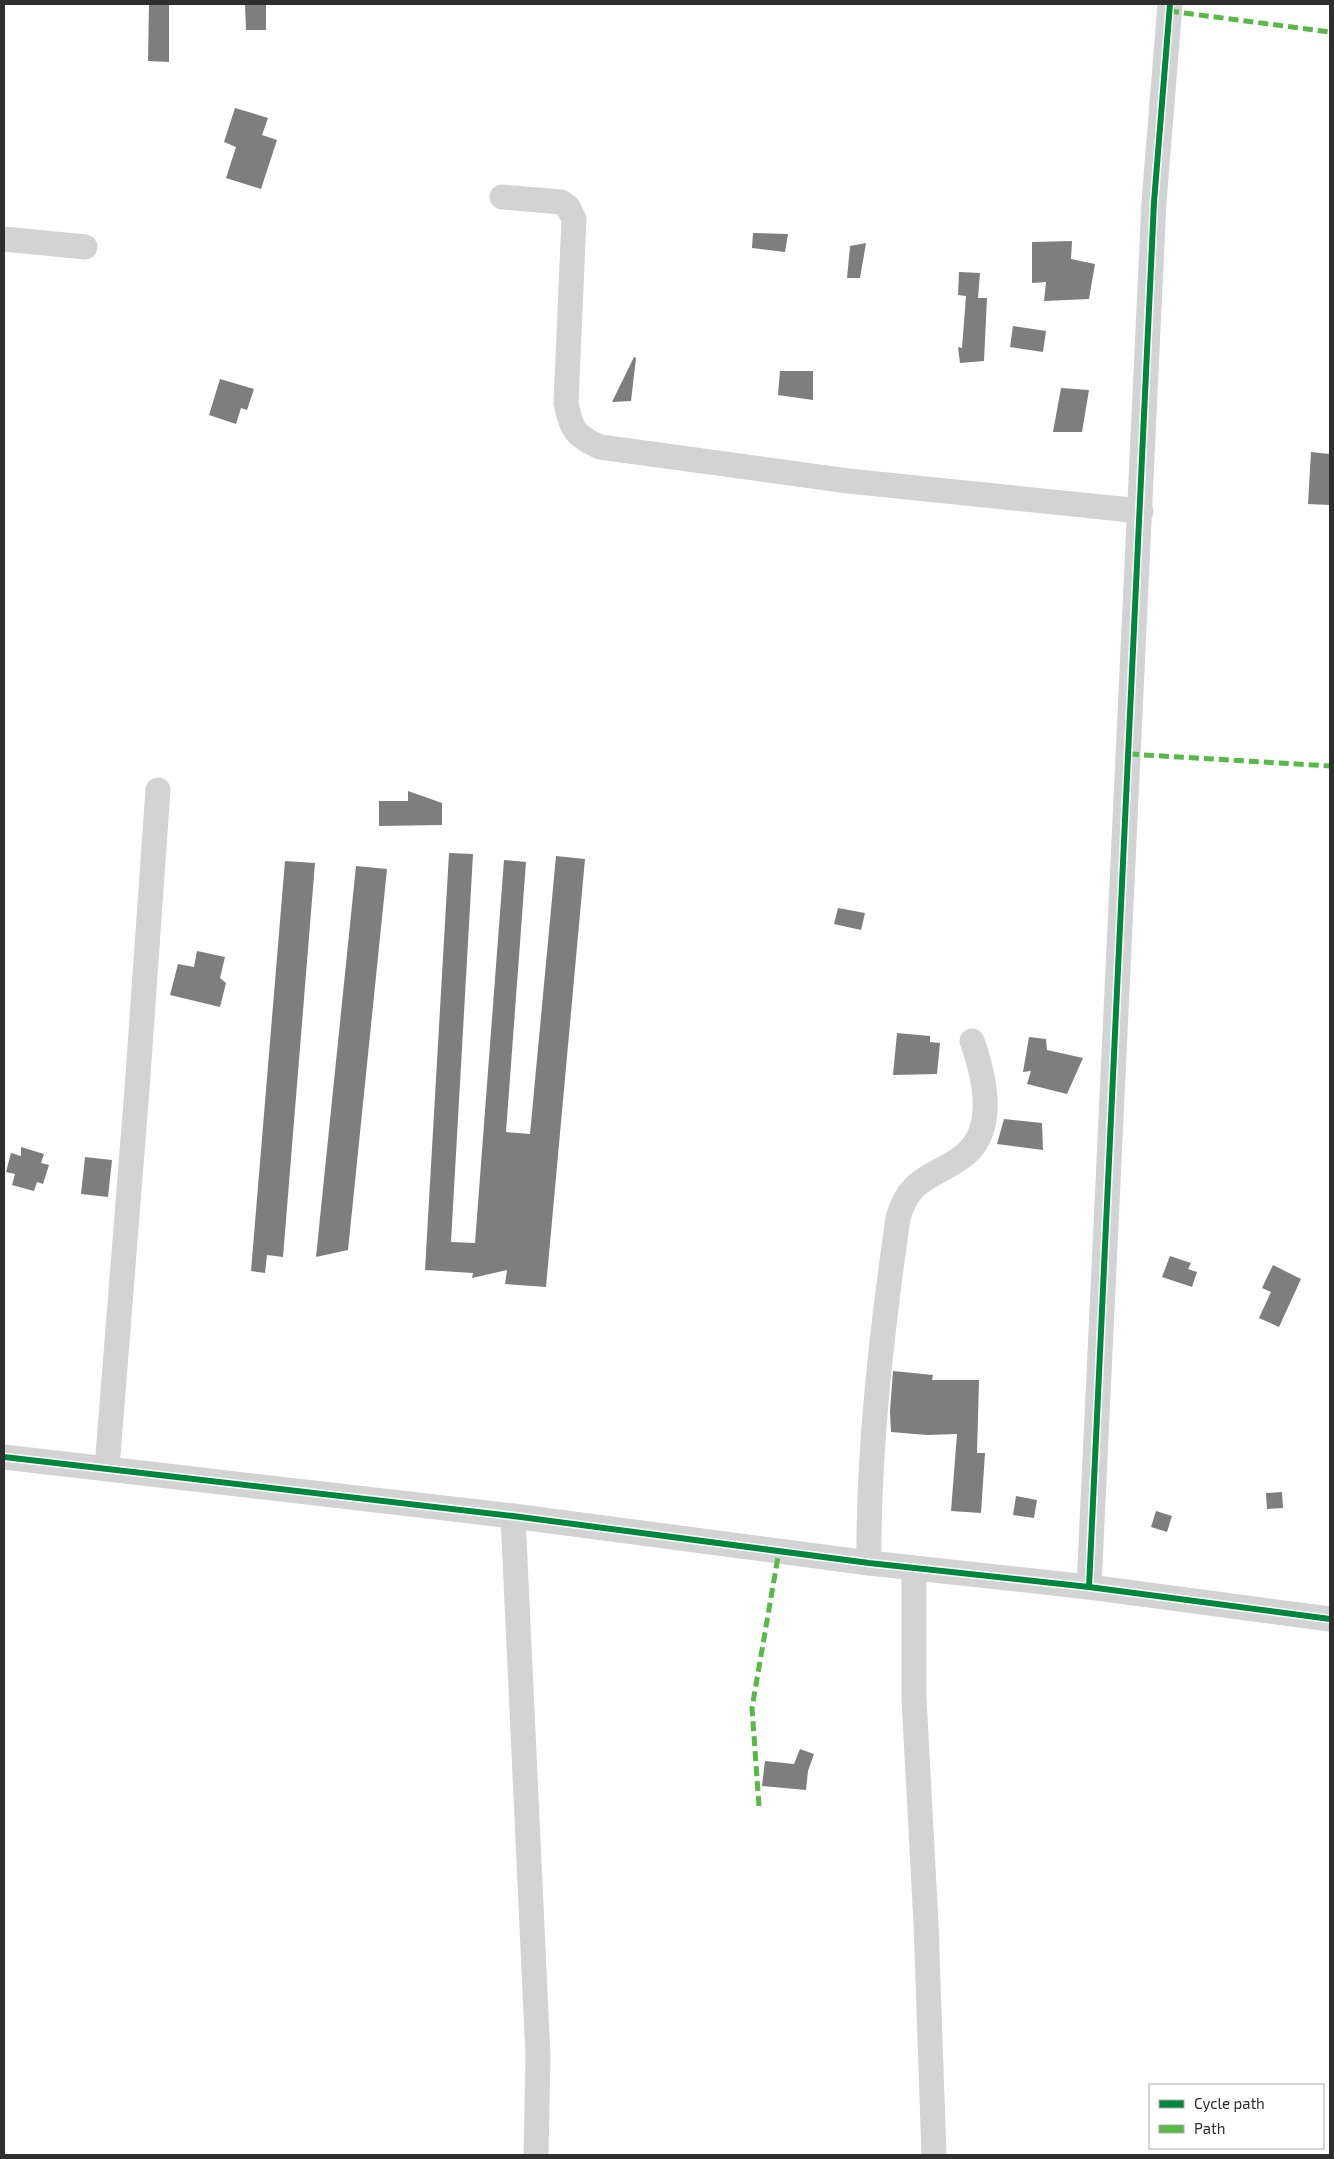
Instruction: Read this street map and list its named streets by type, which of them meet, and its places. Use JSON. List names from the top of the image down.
{
  "legend": ["Cycle path", "Path"]
}
